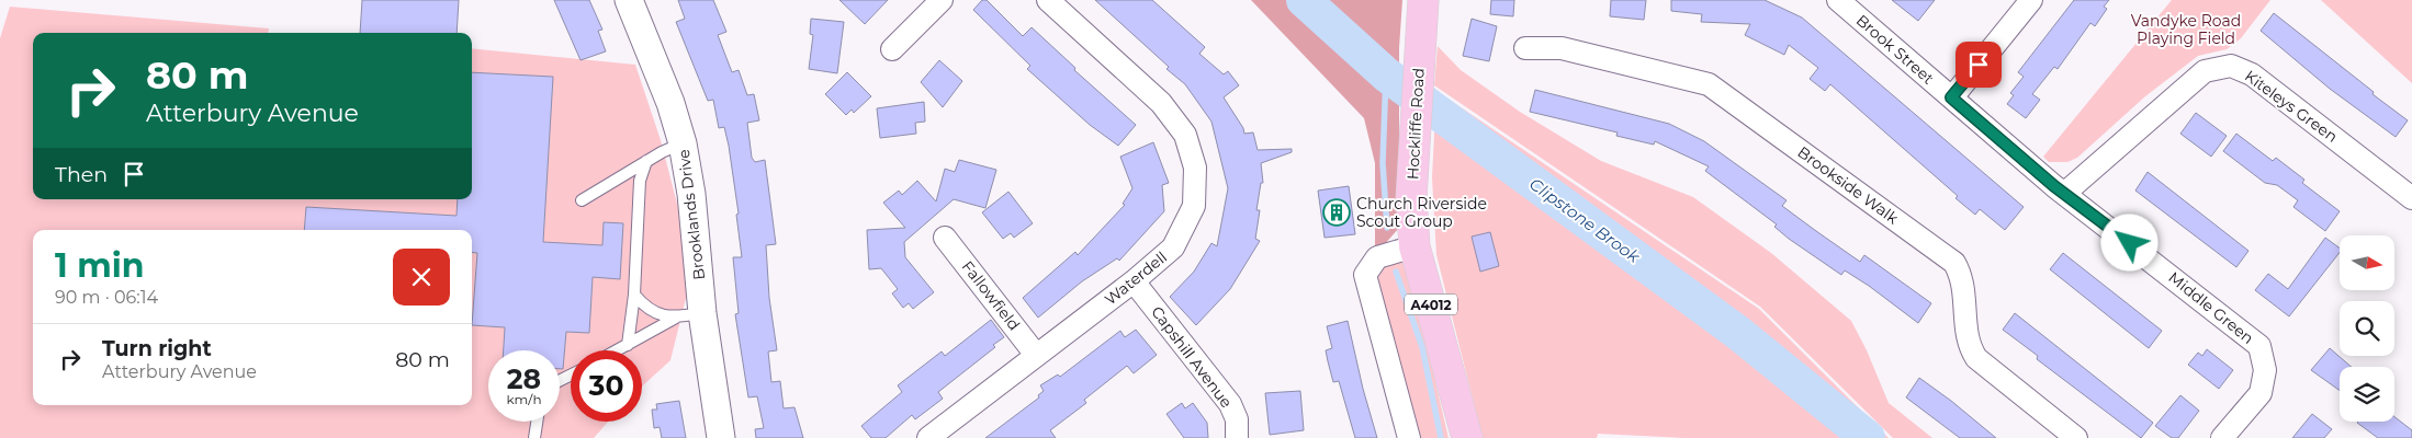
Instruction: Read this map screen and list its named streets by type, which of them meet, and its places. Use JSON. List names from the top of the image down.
{
  "streets": {
    "main road": ["Hockliffe Road", "A4012"],
    "street": [
      "Brook Street",
      "Kiteleys Green",
      "Brookside Walk",
      "Brooklands Drive",
      "Waterdell",
      "Fallowfield",
      "Middle Green",
      "Capshill Avenue"
    ]
  },
  "crossings": [
    ["Brook Street", "Middle Green"],
    ["Kiteleys Green", "Middle Green"],
    ["Waterdell", "Fallowfield"],
    ["Waterdell", "Capshill Avenue"]
  ],
  "water": ["Clipstone Brook"],
  "parks": ["Vandyke Road Playing Field"],
  "places": {
    "building": ["Church Riverside Scout Group"]
  },
  "north": "right",
  "page": {
    "turn": ["80 m", "Atterbury Avenue"],
    "then": "Then",
    "heading": ["1 min", "90 m · 06:14"],
    "list": [
      {
        "name": "Turn right",
        "note": "Atterbury Avenue",
        "value": "80 m"
      }
    ],
    "speed": "28 km/h",
    "limit": "30"
  }
}
